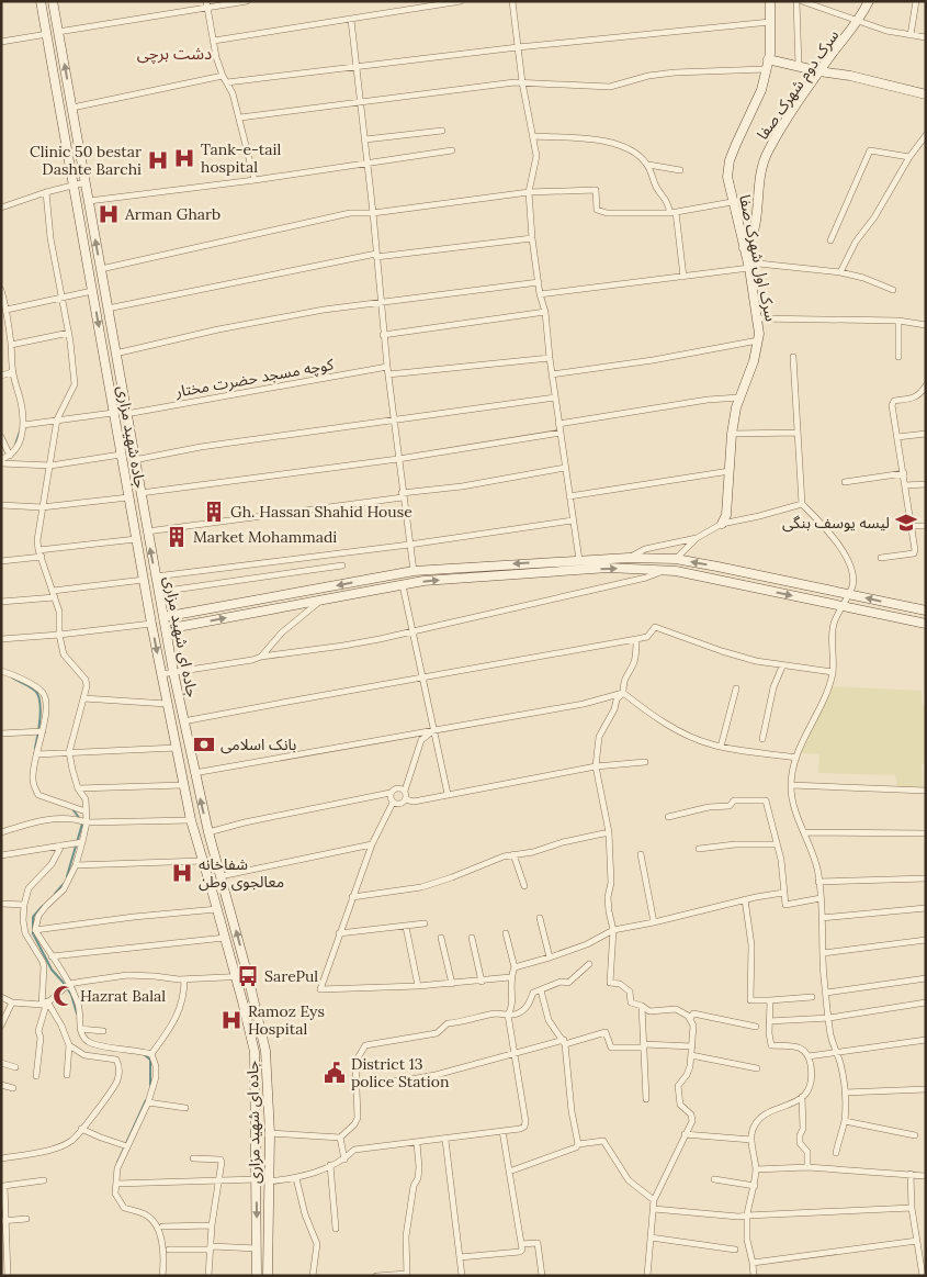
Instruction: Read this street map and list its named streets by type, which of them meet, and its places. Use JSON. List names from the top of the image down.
{
  "streets": {
    "main road": [
      "سرک دوم شهرک صفا",
      "سرک اول شهرک صفا",
      "جاده شهید مزاری",
      "جاده ای شهید مزاری"
    ],
    "street": ["کوچه مسجد حضرت مختار"]
  },
  "crossings": [
    ["سرک دوم شهرک صفا", "سرک اول شهرک صفا"],
    ["کوچه مسجد حضرت مختار", "جاده ای شهید مزاری"],
    ["جاده شهید مزاری", "جاده ای شهید مزاری"]
  ],
  "districts": ["دشت برچی"],
  "places": {
    "hospital": [
      "Tank-e-tail hospital",
      "Clinic 50 bestar Dashte Barchi",
      "Arman Gharb",
      "شفاخانه معالجوی وطن",
      "Ramoz Eys Hospital"
    ],
    "building": ["Gh. Hassan Shahid House", "Market Mohammadi"],
    "school or university": ["لیسه یوسف بنگی"],
    "bank": ["بانک اسلامی"],
    "bus stop": ["SarePul"],
    "mosque": ["Hazrat Balal"],
    "public building": ["District 13 police Station"]
  }
}
